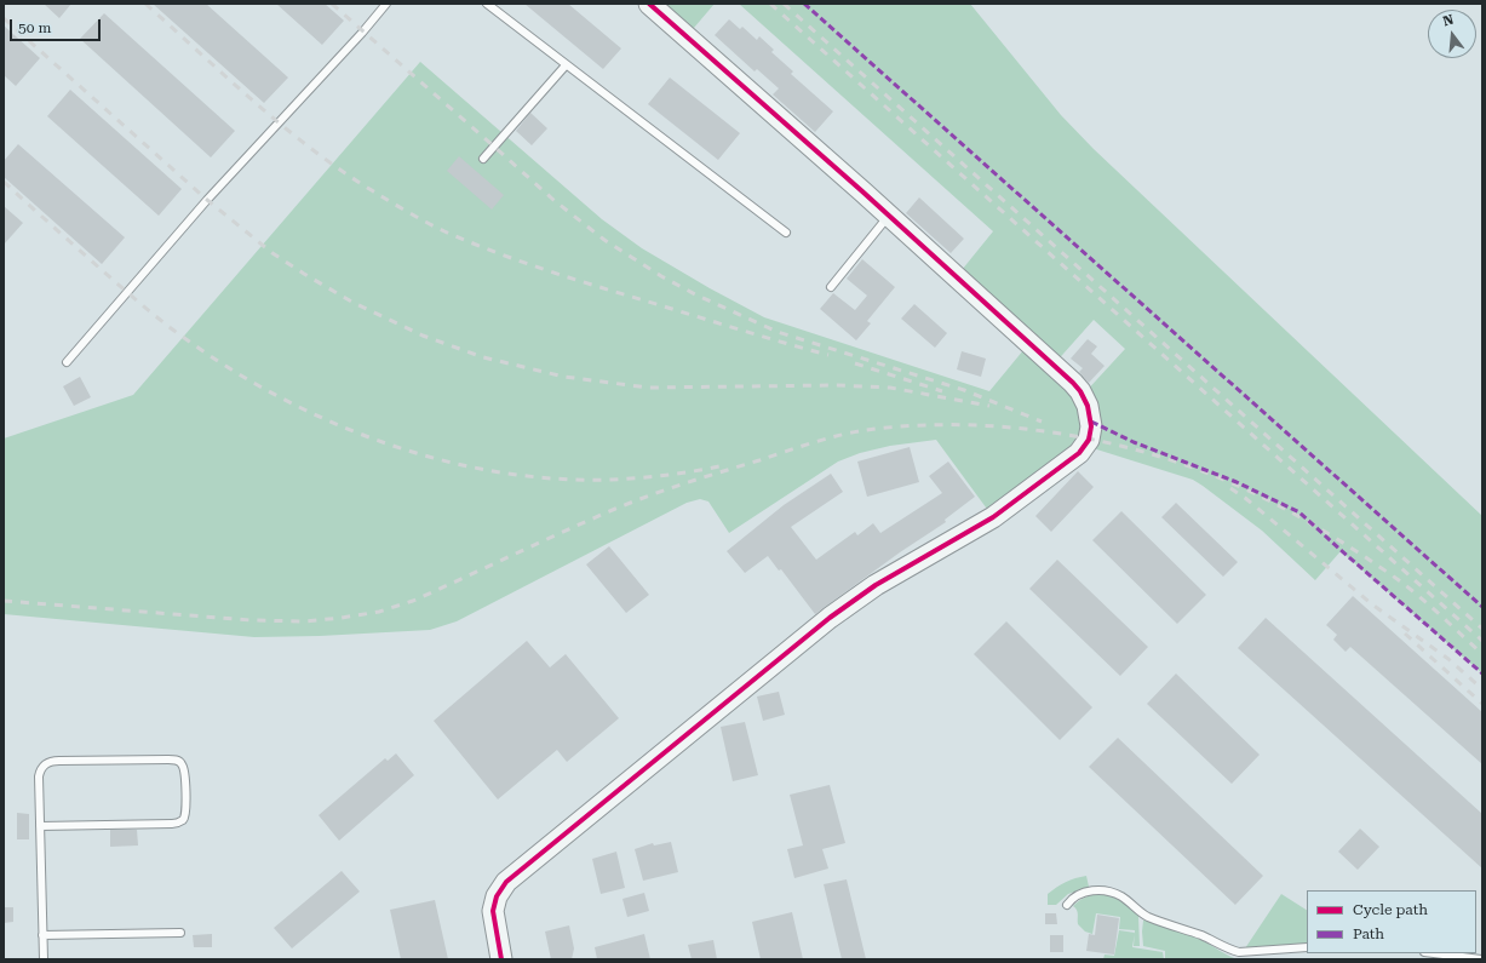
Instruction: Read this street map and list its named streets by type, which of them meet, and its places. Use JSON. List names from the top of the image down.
{
  "legend": ["Cycle path", "Path"],
  "scale_bar": "50 m",
  "north": "top"
}
